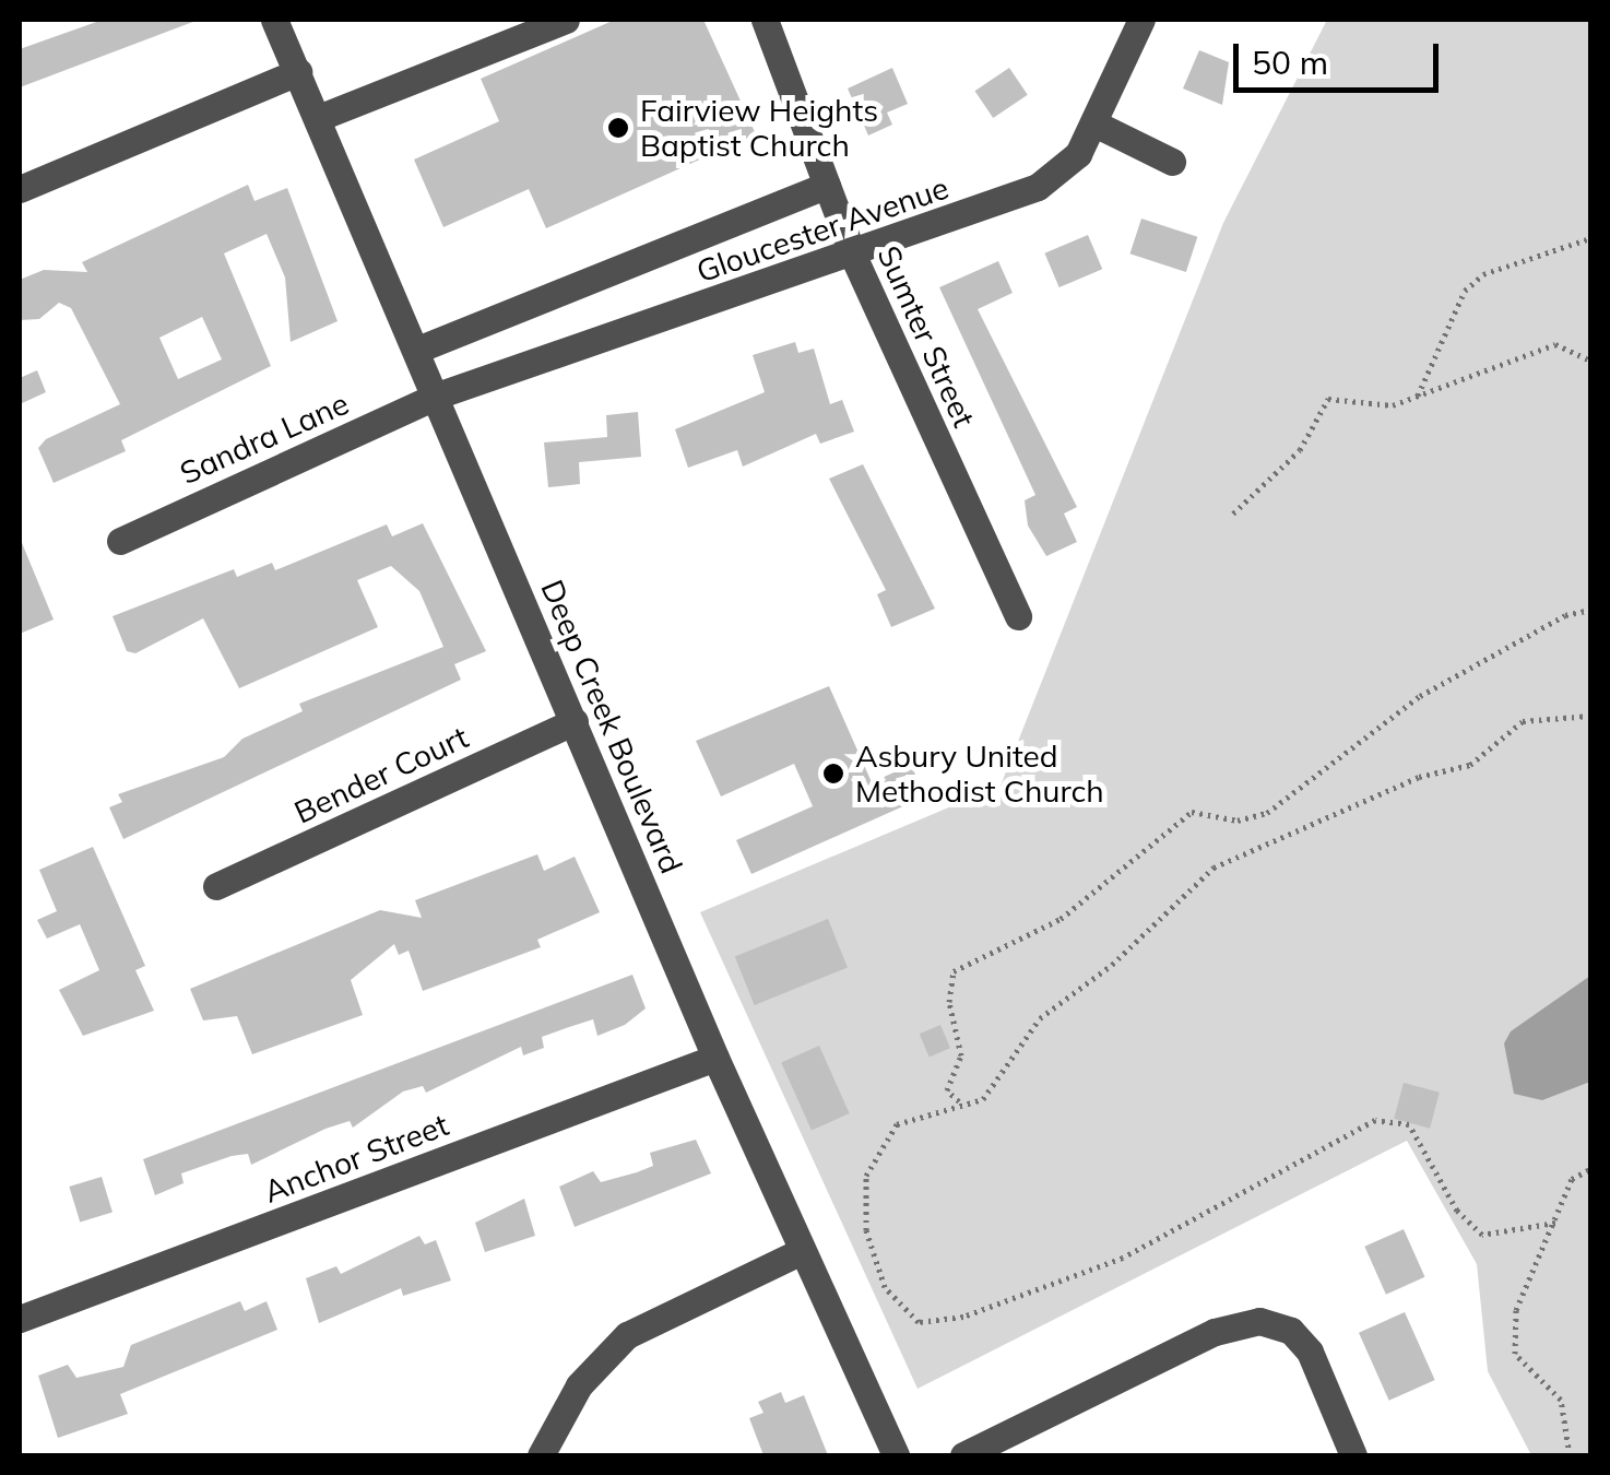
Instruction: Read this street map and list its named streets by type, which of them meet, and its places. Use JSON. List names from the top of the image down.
{
  "streets": {
    "street": [
      "Gloucester Avenue",
      "Sumter Street",
      "Sandra Lane",
      "Deep Creek Boulevard",
      "Bender Court",
      "Anchor Street"
    ]
  },
  "crossings": [
    ["Gloucester Avenue", "Sumter Street"],
    ["Gloucester Avenue", "Sandra Lane"],
    ["Gloucester Avenue", "Deep Creek Boulevard"],
    ["Sandra Lane", "Deep Creek Boulevard"],
    ["Deep Creek Boulevard", "Bender Court"],
    ["Deep Creek Boulevard", "Anchor Street"]
  ],
  "places": ["Fairview Heights Baptist Church", "Asbury United Methodist Church"],
  "scale_bar": "50 m"
}
